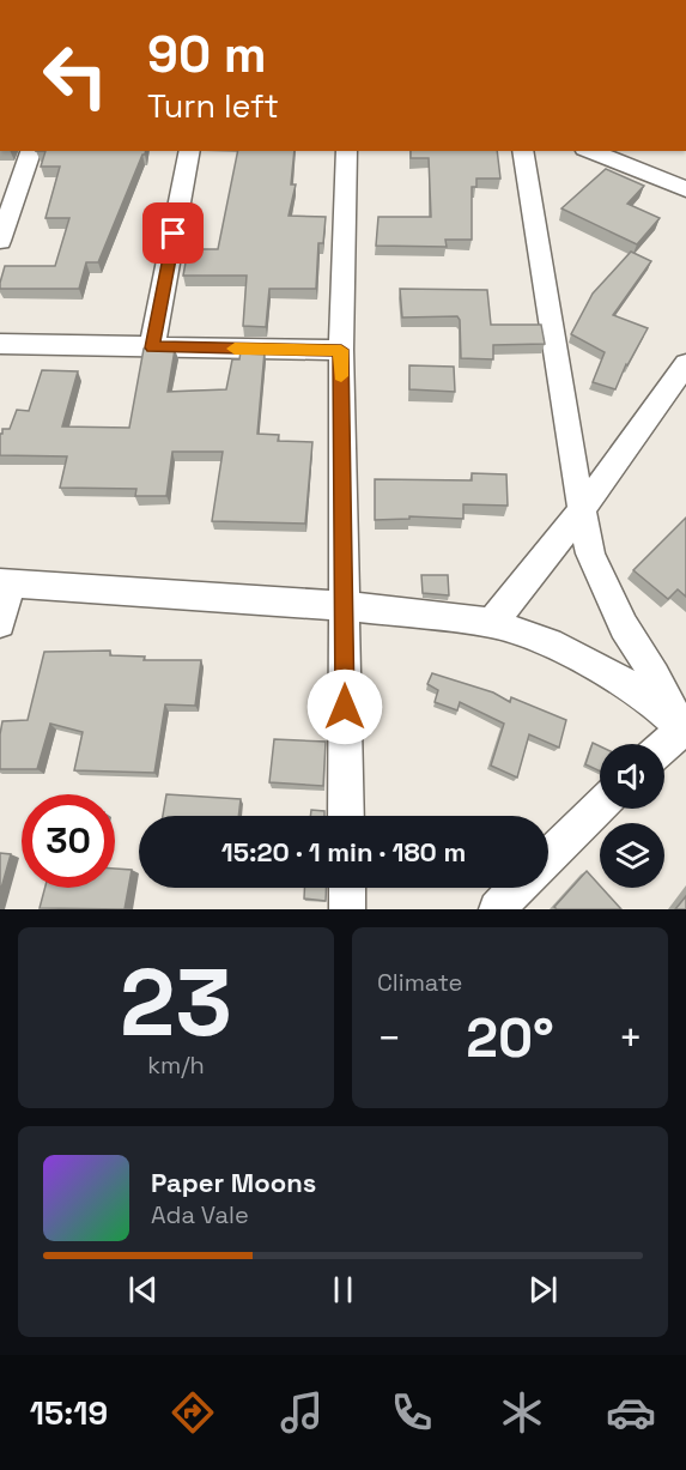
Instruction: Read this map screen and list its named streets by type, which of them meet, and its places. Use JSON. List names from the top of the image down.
{
  "page": {
    "turn": ["90 m", "Turn left"],
    "limit": "30",
    "trip": "15:20 · 1 min · 180 m",
    "tile": [
      ["23", "km/h"],
      "Climate"
    ],
    "heat": ["−", "20°", "+"],
    "song": ["Paper Moons", "Ada Vale"],
    "tabs": "15:19"
  }
}
